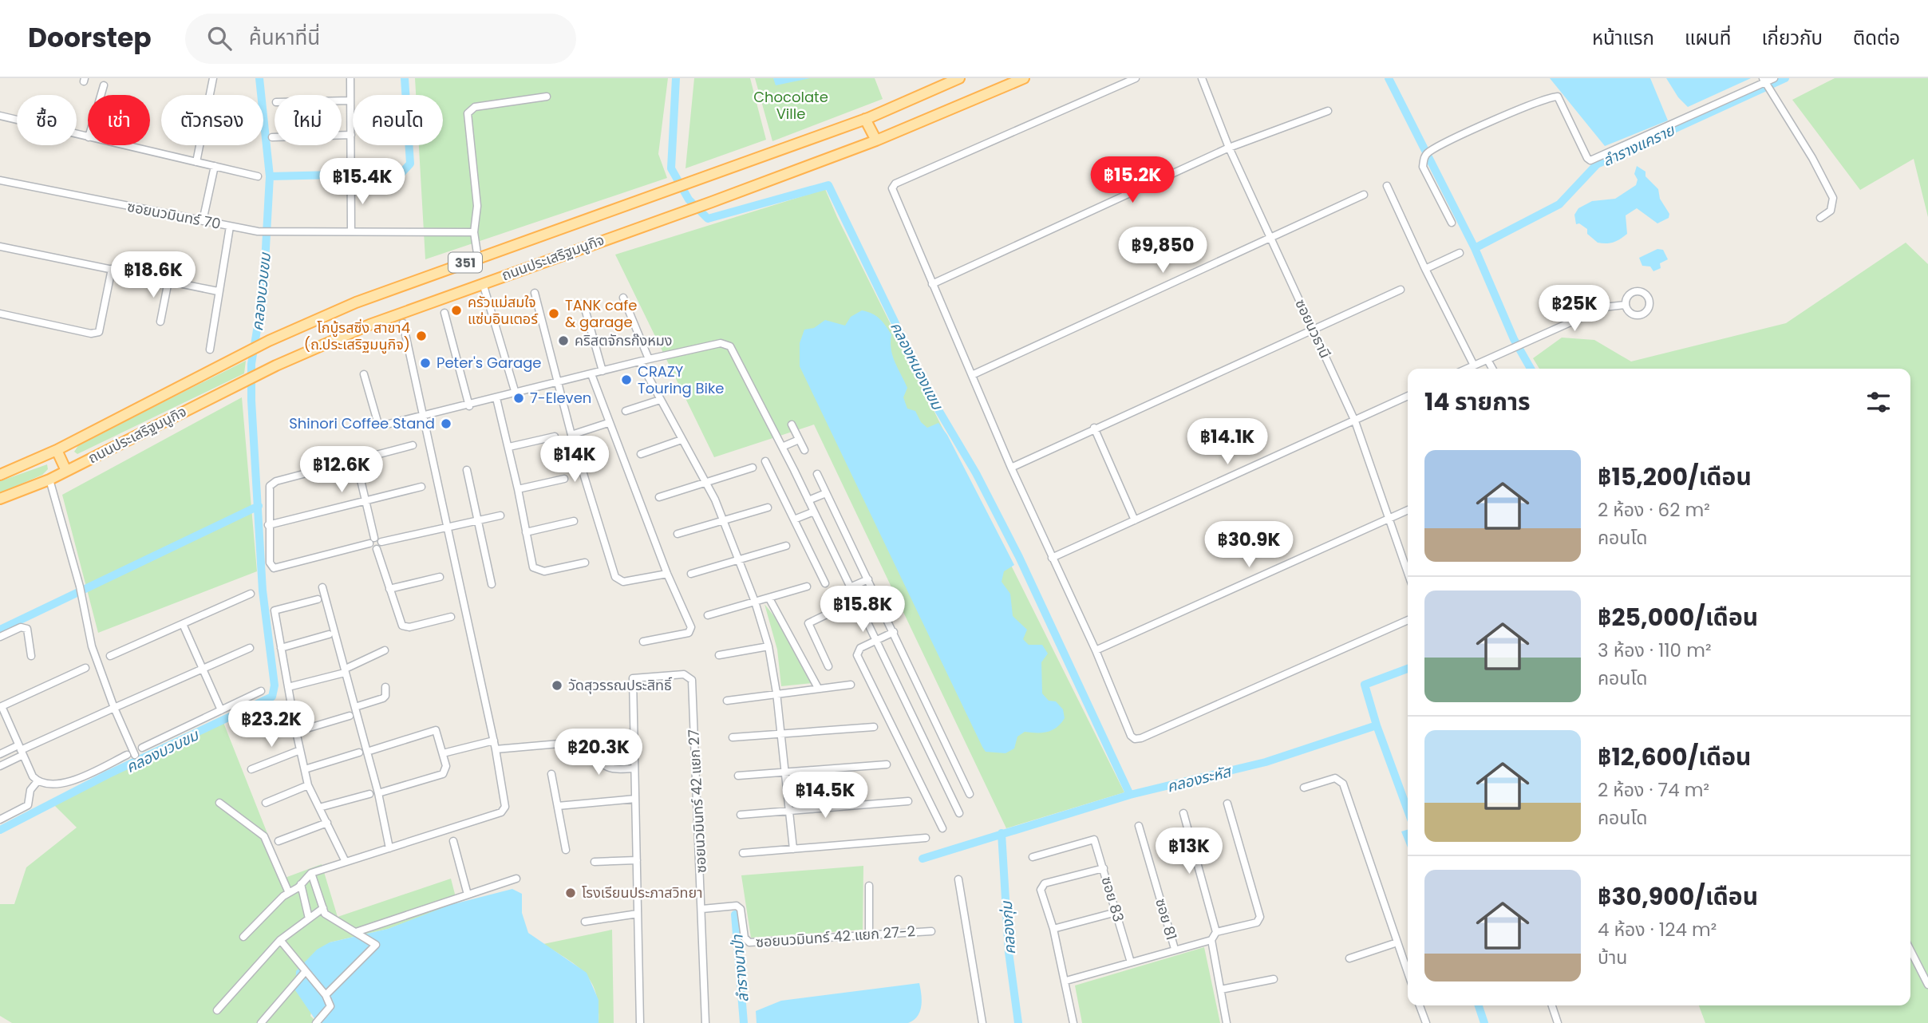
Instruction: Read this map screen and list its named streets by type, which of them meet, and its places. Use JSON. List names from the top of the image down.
{
  "streets": {
    "main road": ["ถนนประเสริฐมนูกิจ", "351"],
    "street": [
      "ซอยนวมินทร์ 70",
      "ซอยนวธานี",
      "ซอยนวมินทร์ 42 แยก 27",
      "ซอย 83",
      "ซอย 81",
      "ซอยนวมินทร์ 42 แยก 27-2"
    ]
  },
  "crossings": [
    ["ซอยนวมินทร์ 42 แยก 27", "ซอยนวมินทร์ 42 แยก 27-2"]
  ],
  "water": [
    "ลำรางแคราย",
    "คลองบวบขม",
    "คลองหนองแขม",
    "คลองระหัส",
    "คลองกุ่ม",
    "ลำรางนาป่า"
  ],
  "parks": ["Chocolate Ville"],
  "places": [
    "ครัวแม่สมใจ แซ่บอินเตอร์",
    "TANK cafe & garage",
    "โกบู้รสซิ่ง สาขา4 (ถ.ประเสริฐมนูกิจ)",
    "คริสตจักรก๊งหมง",
    "Peter's Garage",
    "CRAZY Touring Bike",
    "7-Eleven",
    "Shinori Coffee Stand",
    "วัดสุวรรณประสิทธิ์",
    "โรงเรียนประภาสวิทยา"
  ],
  "page": {
    "header": "Doorstep",
    "search": "ค้นหาที่นี่",
    "nav": [
      "หน้าแรก",
      "แผนที่",
      "เกี่ยวกับ",
      "ติดต่อ"
    ],
    "chip": [
      "ซื้อ",
      "เช่า",
      "ตัวกรอง",
      "ใหม่",
      "คอนโด"
    ],
    "price": [
      "฿15.2K",
      "฿15.4K",
      "฿9,850",
      "฿18.6K",
      "฿25K",
      "฿14.1K",
      "฿14K",
      "฿12.6K",
      "฿30.9K",
      "฿15.8K",
      "฿23.2K",
      "฿20.3K",
      "฿14.5K",
      "฿13K"
    ],
    "heading": "14 รายการ",
    "list": [
      {
        "name": "฿15,200/เดือน",
        "note": "2 ห้อง · 62 m² · คอนโด"
      },
      {
        "name": "฿25,000/เดือน",
        "note": "3 ห้อง · 110 m² · คอนโด"
      },
      {
        "name": "฿12,600/เดือน",
        "note": "2 ห้อง · 74 m² · คอนโด"
      },
      {
        "name": "฿30,900/เดือน",
        "note": "4 ห้อง · 124 m² · บ้าน"
      }
    ]
  }
}
